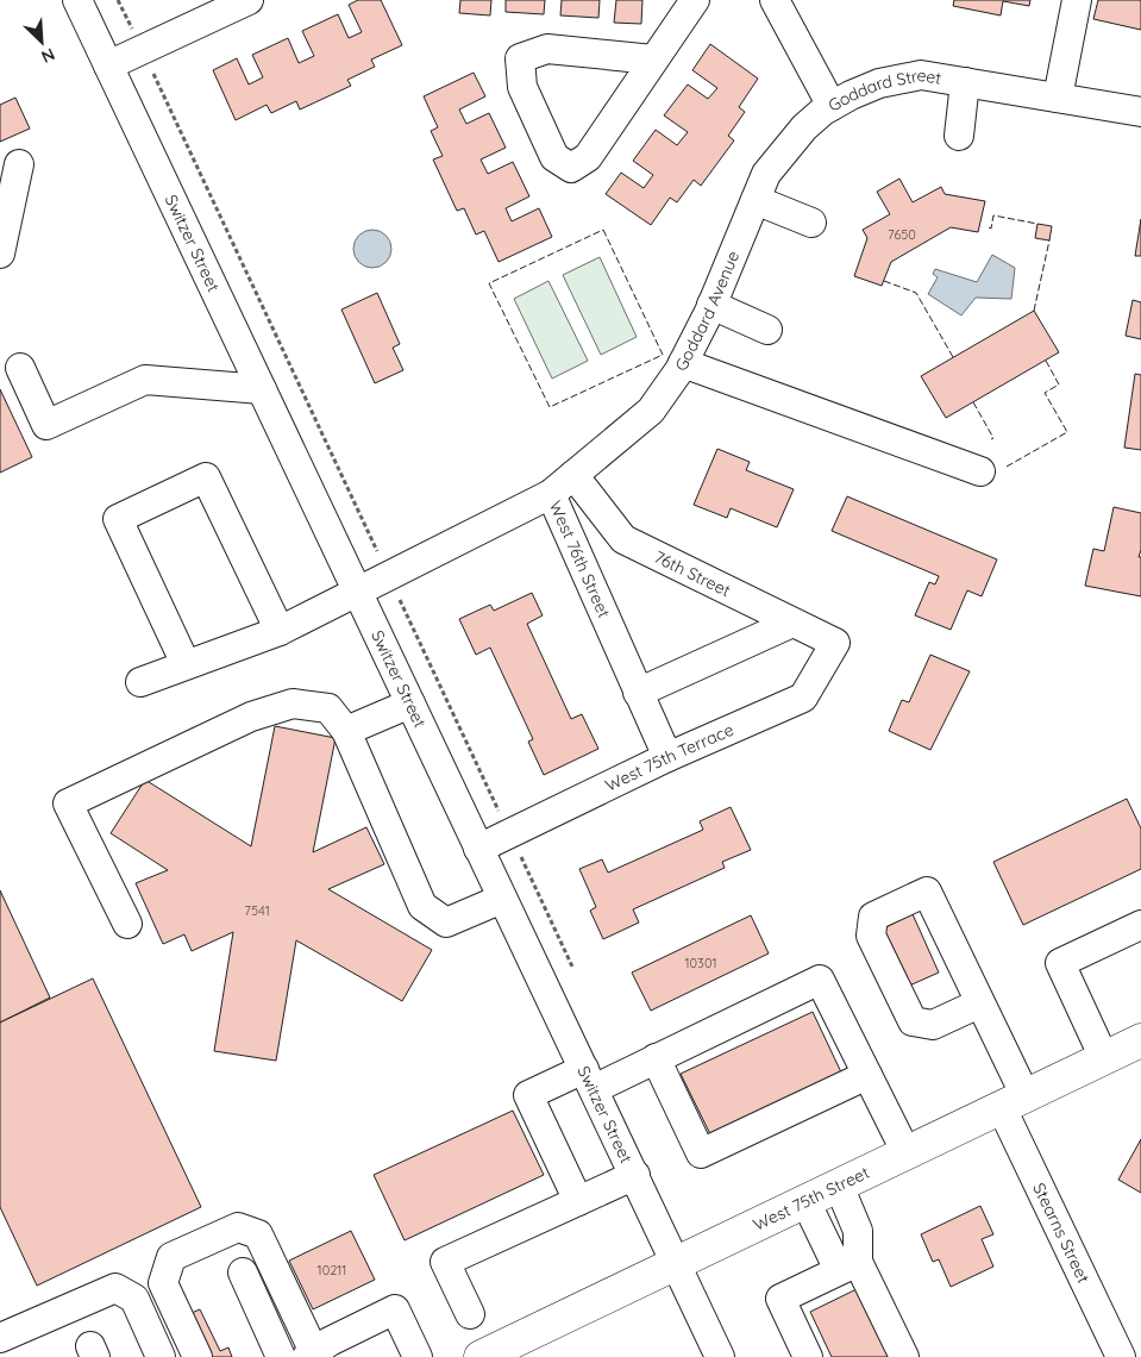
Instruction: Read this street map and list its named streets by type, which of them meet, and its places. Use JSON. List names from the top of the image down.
{
  "streets": {
    "main road": ["West 75th Street"],
    "street": [
      "Goddard Street",
      "Switzer Street",
      "Goddard Avenue",
      "West 76th Street",
      "76th Street",
      "West 75th Terrace",
      "Stearns Street"
    ]
  },
  "crossings": [
    ["Goddard Street", "Goddard Avenue"],
    ["Switzer Street", "West 76th Street"],
    ["Switzer Street", "West 75th Terrace"],
    ["Switzer Street", "West 75th Street"],
    ["Goddard Avenue", "West 76th Street"],
    ["Goddard Avenue", "76th Street"],
    ["West 76th Street", "West 75th Terrace"],
    ["76th Street", "West 75th Terrace"],
    ["West 75th Street", "Stearns Street"]
  ],
  "house_numbers": [
    "7650",
    "7541",
    "10301",
    "10211"
  ],
  "north": "bottom right"
}
